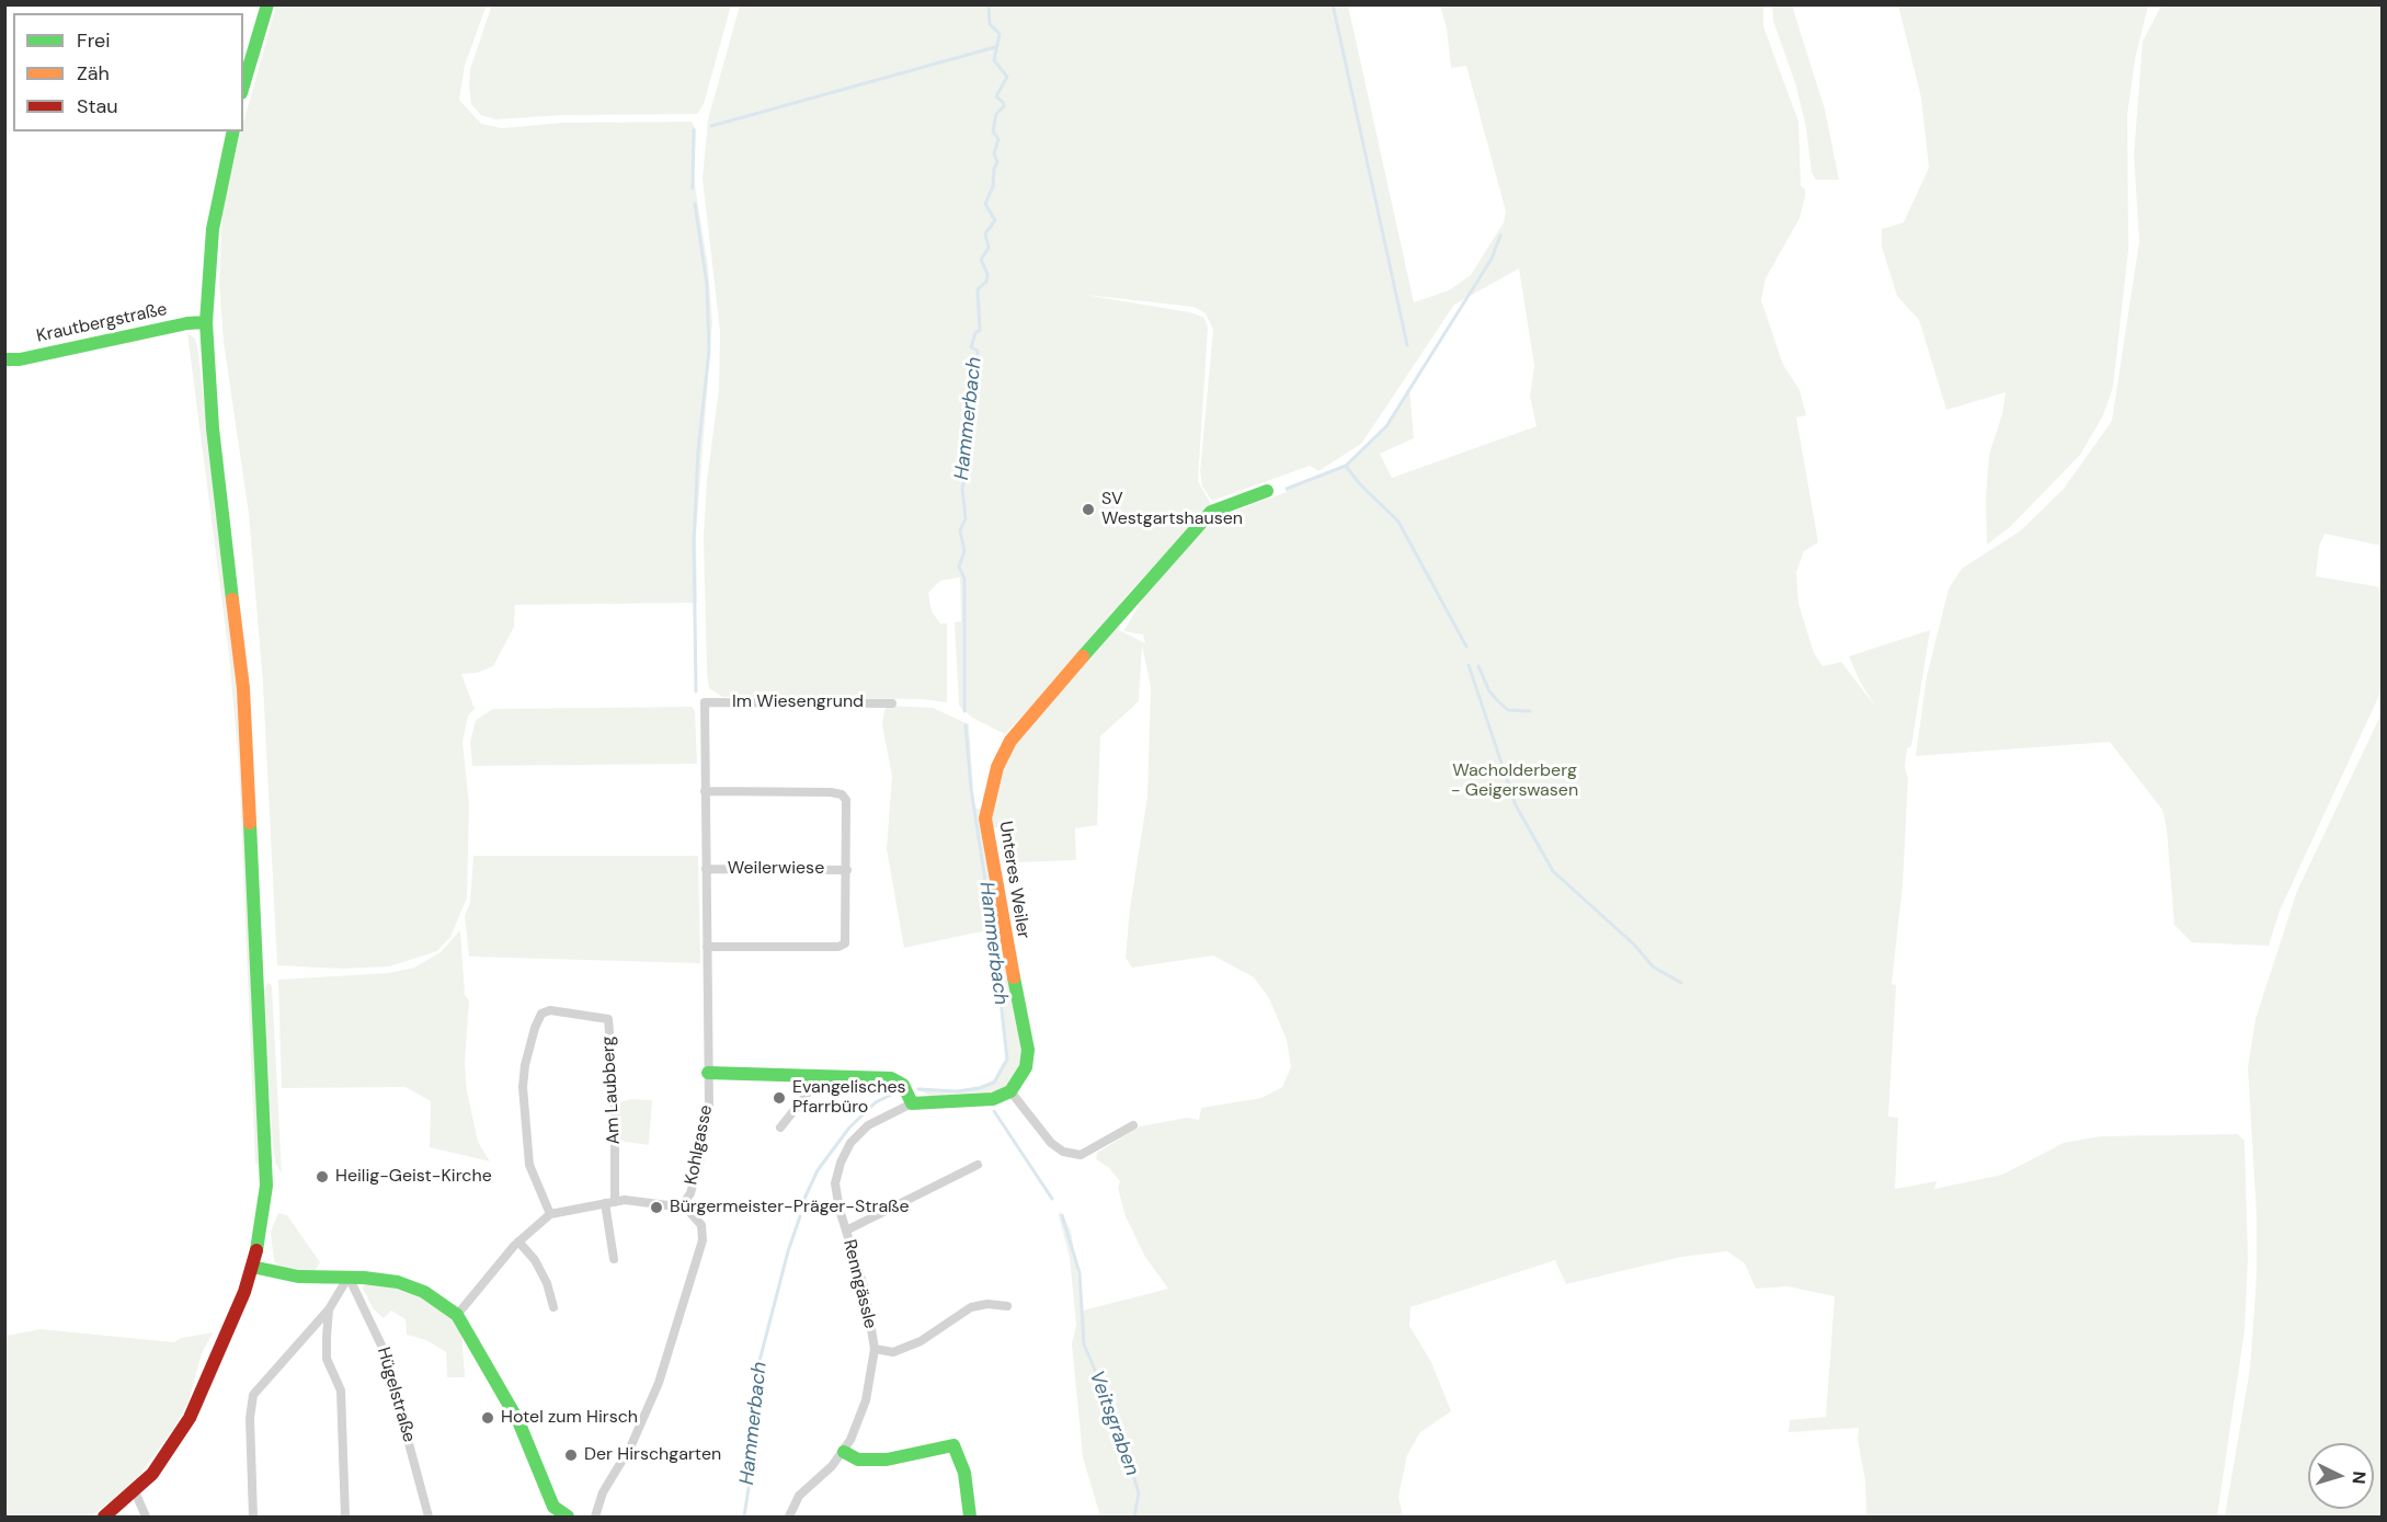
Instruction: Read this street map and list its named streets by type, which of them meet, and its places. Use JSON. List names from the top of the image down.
{
  "streets": {
    "street": [
      "Krautbergstraße",
      "Im Wiesengrund",
      "Weilerwiese",
      "Unteres Weiler",
      "Am Laubberg",
      "Kohlgasse",
      "Renngässle",
      "Hügelstraße"
    ]
  },
  "crossings": [
    ["Im Wiesengrund", "Kohlgasse"],
    ["Weilerwiese", "Kohlgasse"]
  ],
  "water": ["Hammerbach", "Veitsgraben"],
  "parks": ["Wacholderberg - Geigerswasen"],
  "places": [
    "SV Westgartshausen",
    "Evangelisches Pfarrbüro",
    "Heilig-Geist-Kirche",
    "Bürgermeister-Präger-Straße",
    "Hotel zum Hirsch",
    "Der Hirschgarten"
  ],
  "legend": ["Frei", "Zäh", "Stau"],
  "north": "right"
}
